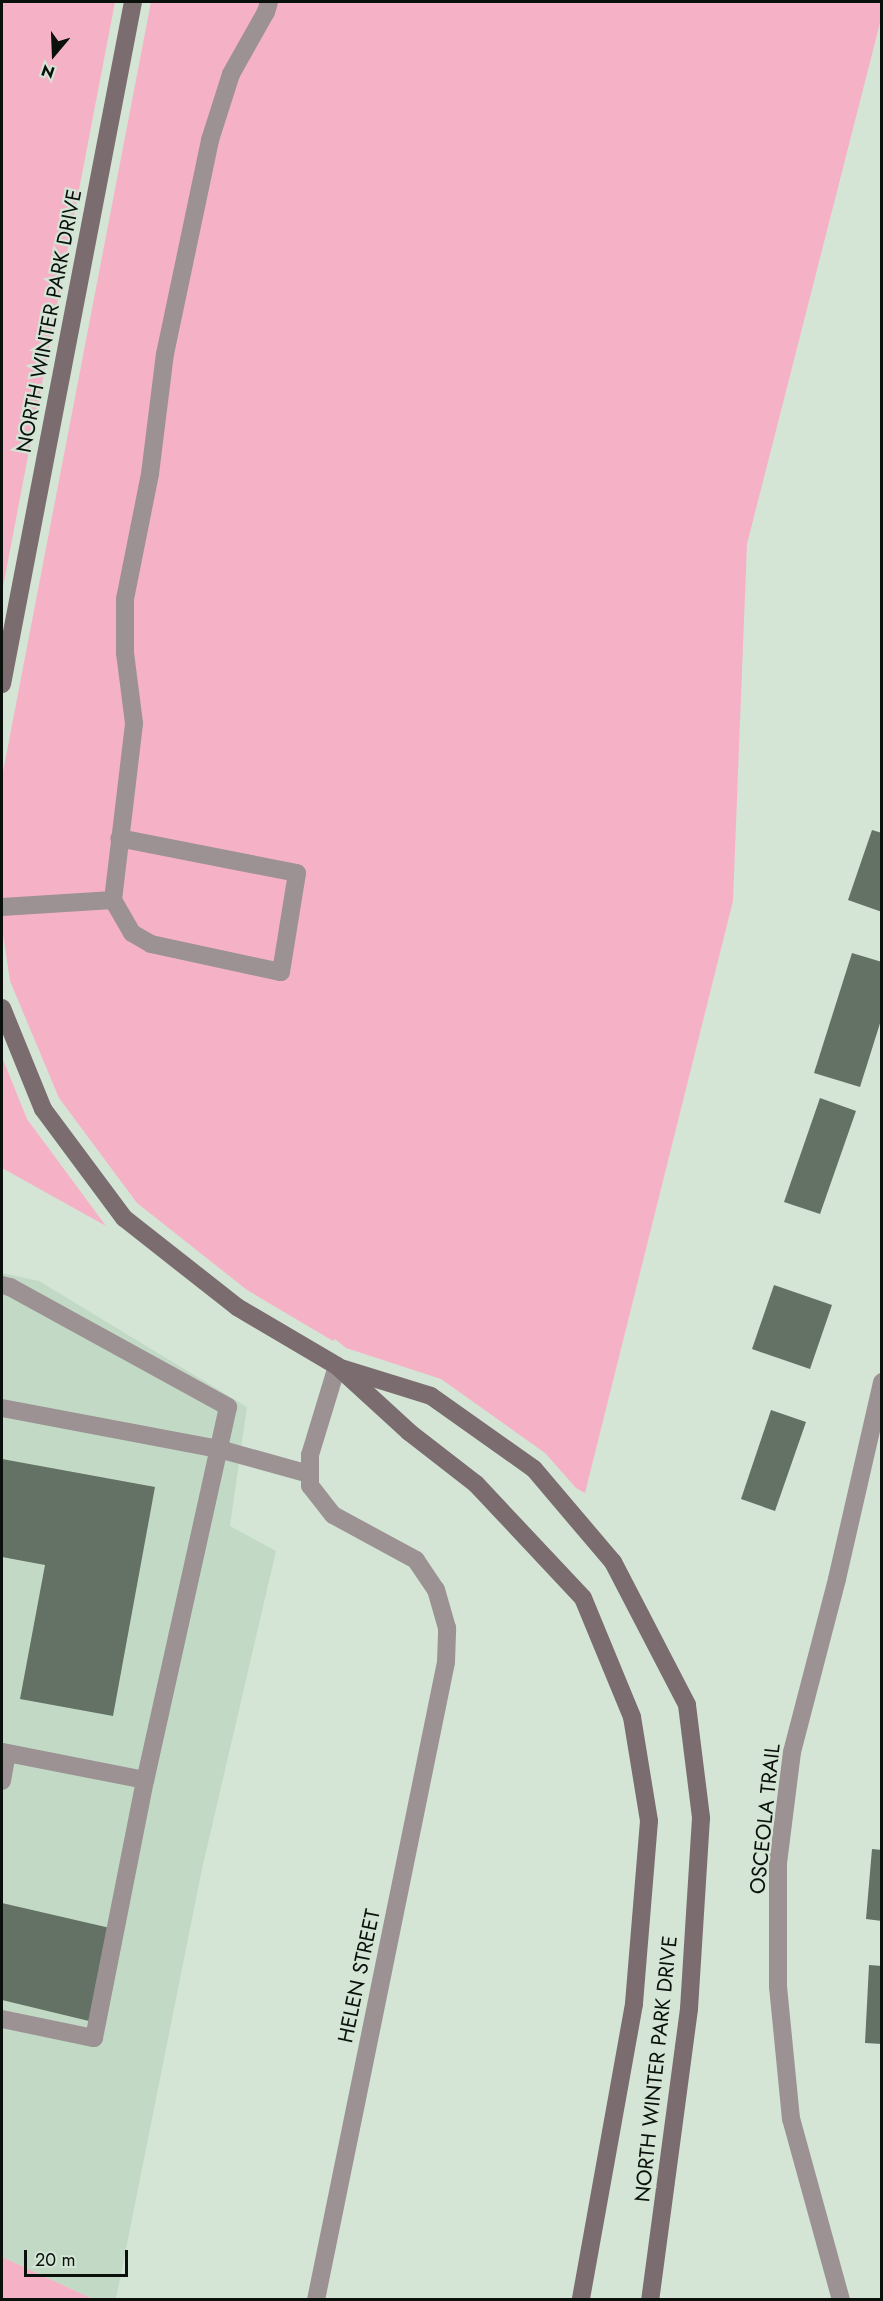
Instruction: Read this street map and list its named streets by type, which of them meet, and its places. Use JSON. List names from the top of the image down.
{
  "streets": {
    "street": ["NORTH WINTER PARK DRIVE", "OSCEOLA TRAIL", "HELEN STREET"]
  },
  "scale_bar": "20 m",
  "north": "bottom"
}
